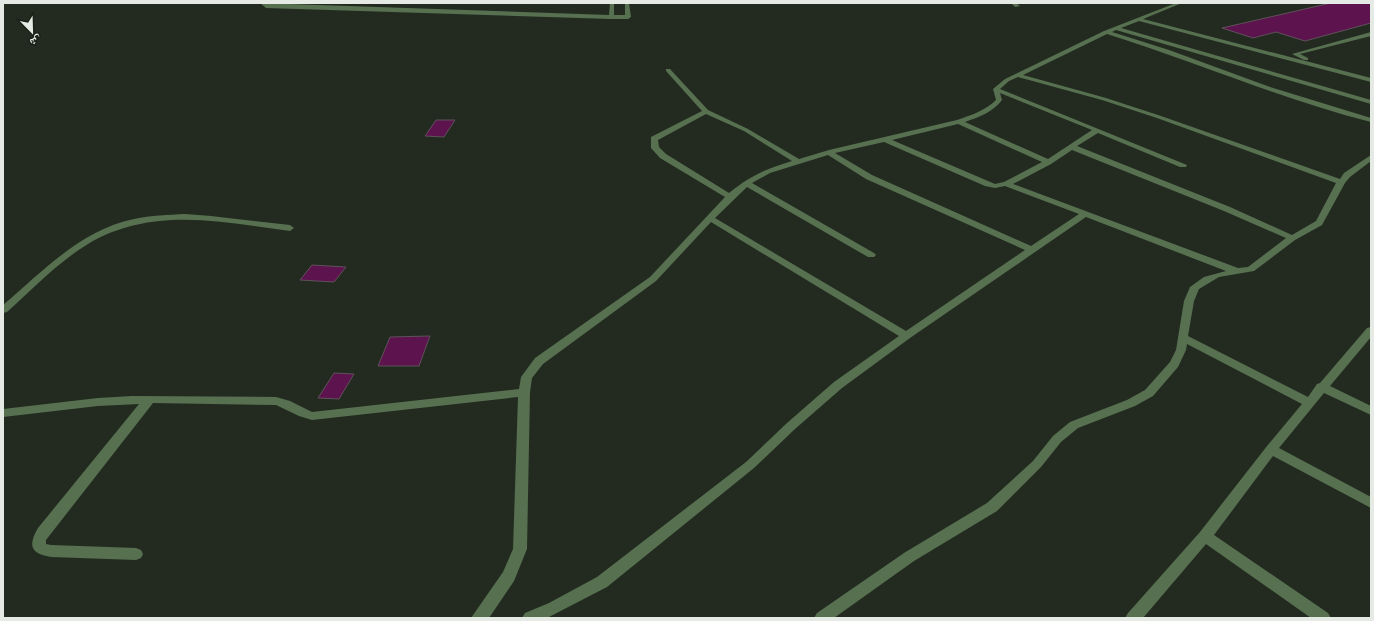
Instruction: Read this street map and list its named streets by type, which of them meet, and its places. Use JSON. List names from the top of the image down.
{
  "north": "bottom right"
}
